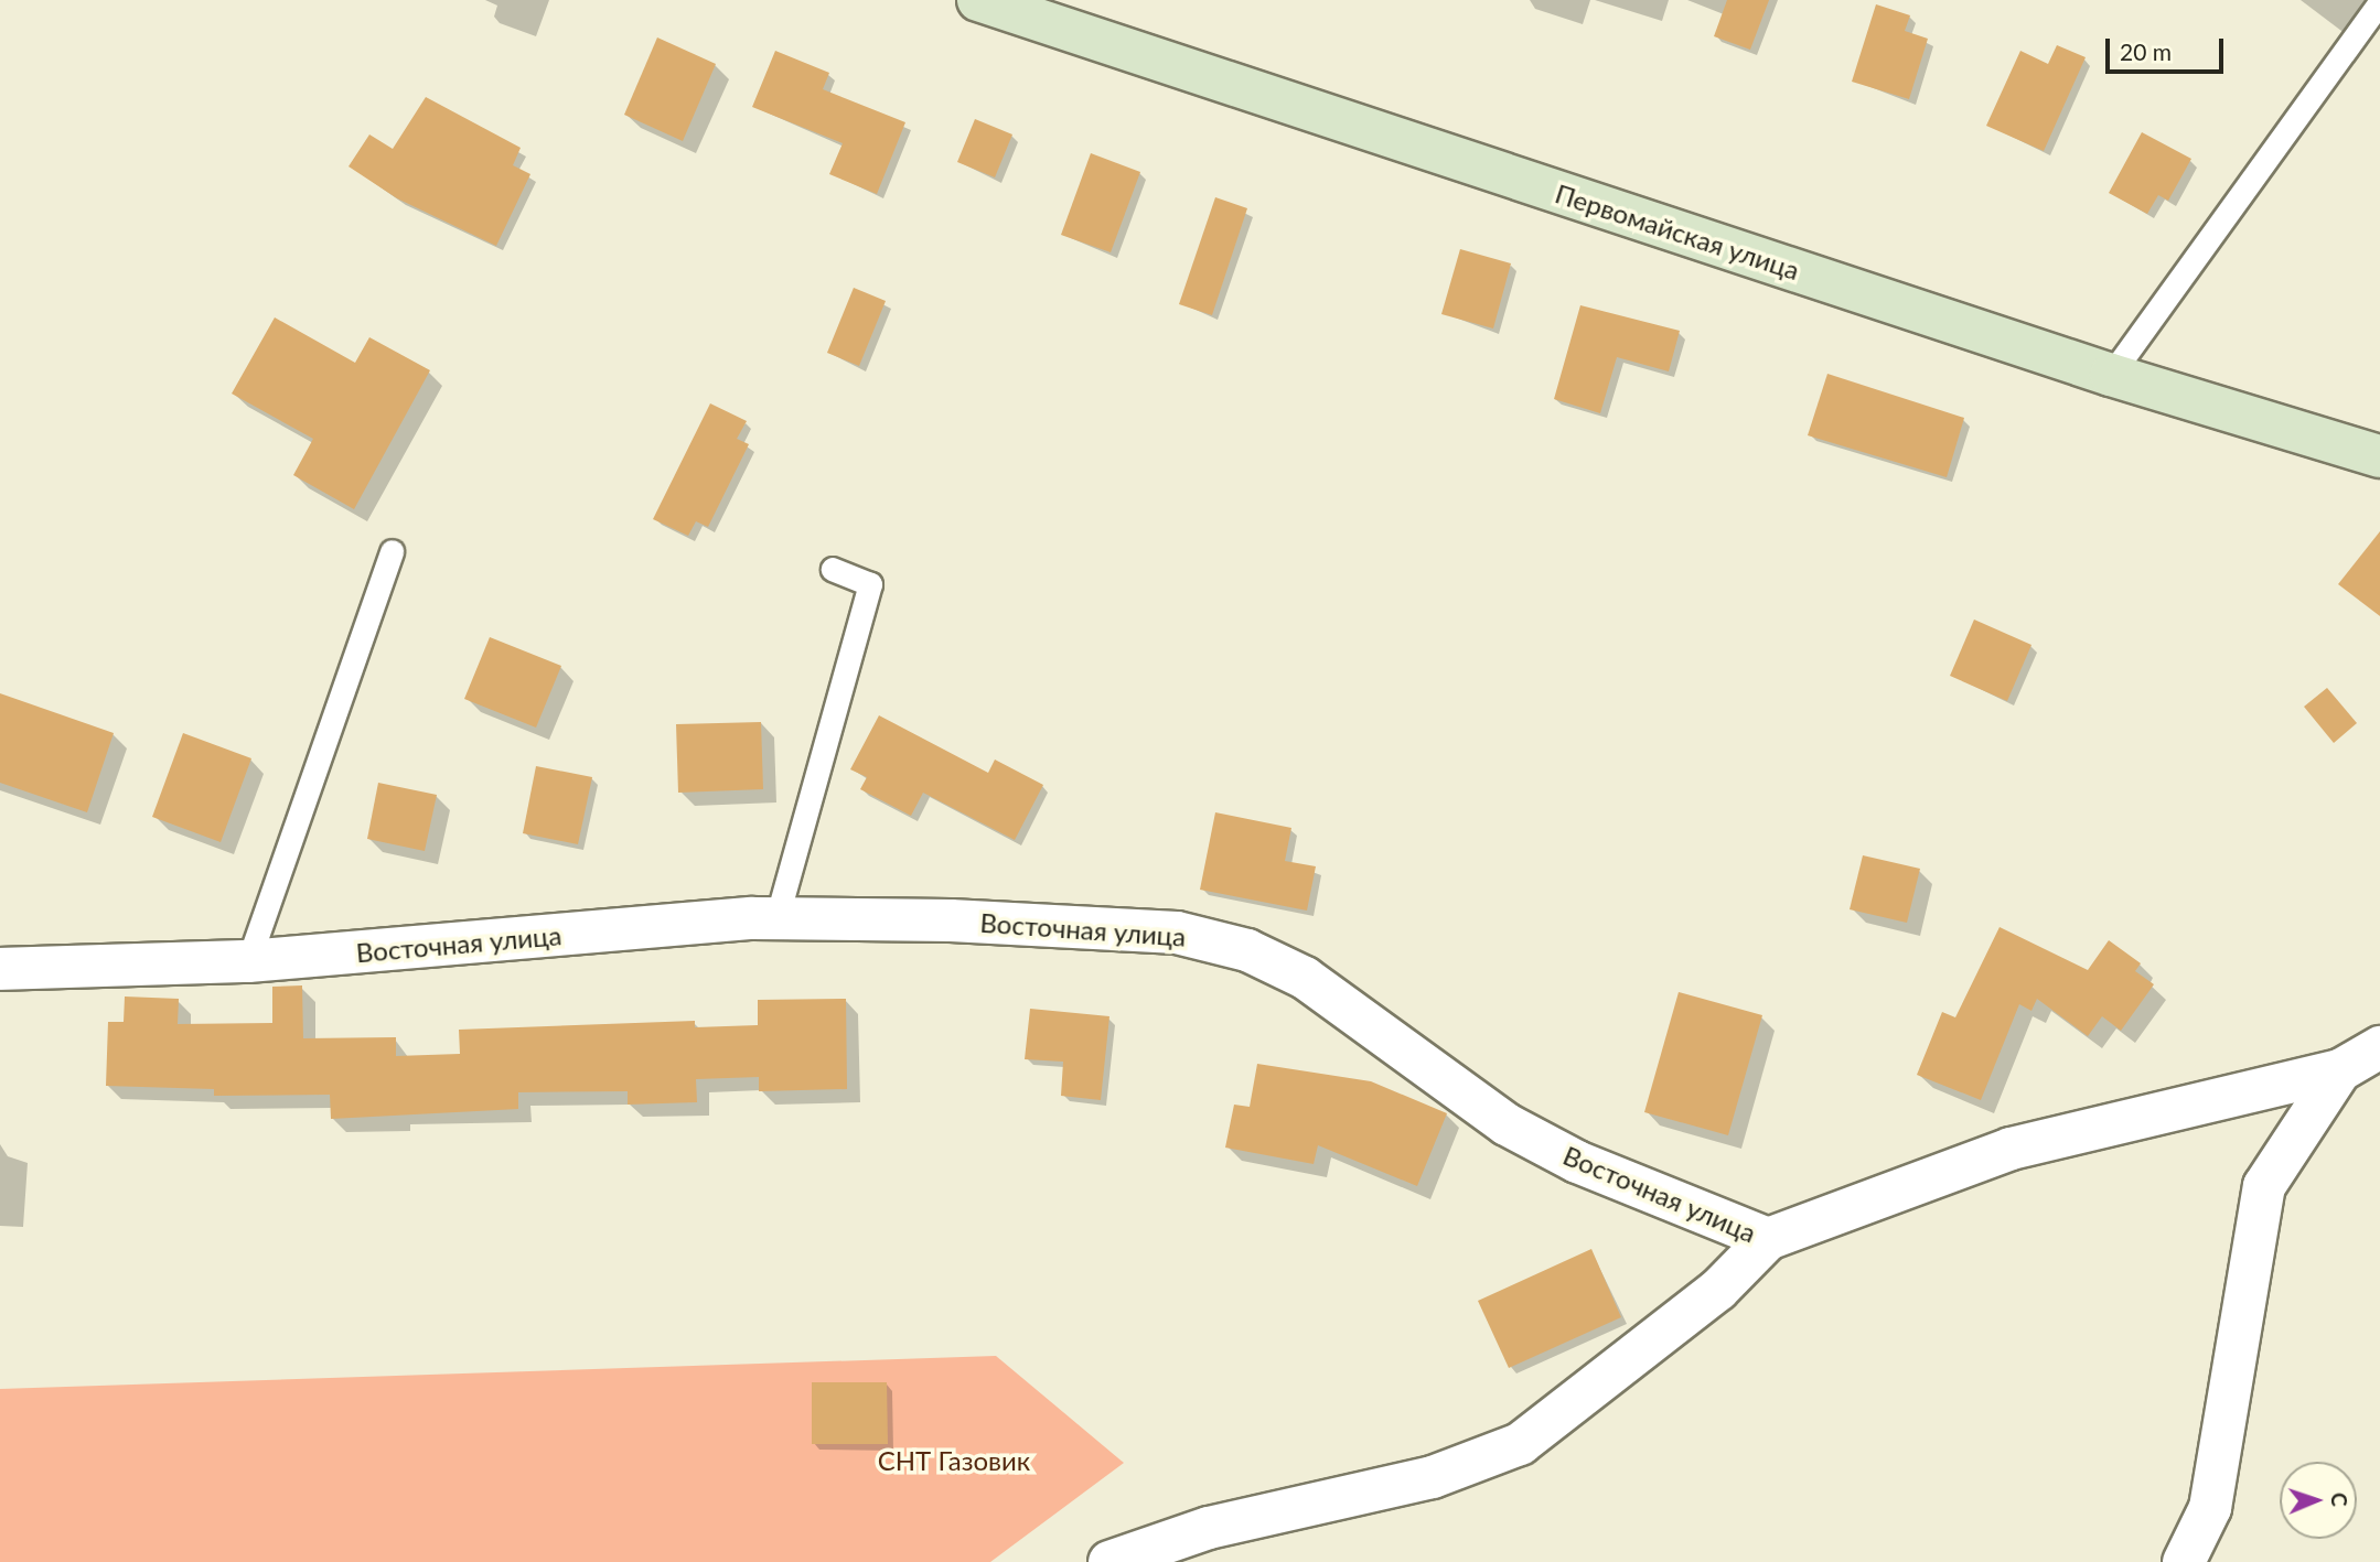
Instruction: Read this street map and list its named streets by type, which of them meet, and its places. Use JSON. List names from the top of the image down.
{
  "streets": {
    "main road": ["Первомайская улица"],
    "street": ["Восточная улица"]
  },
  "parks": ["СНТ Газовик"],
  "scale_bar": "20 m",
  "north": "right"
}
